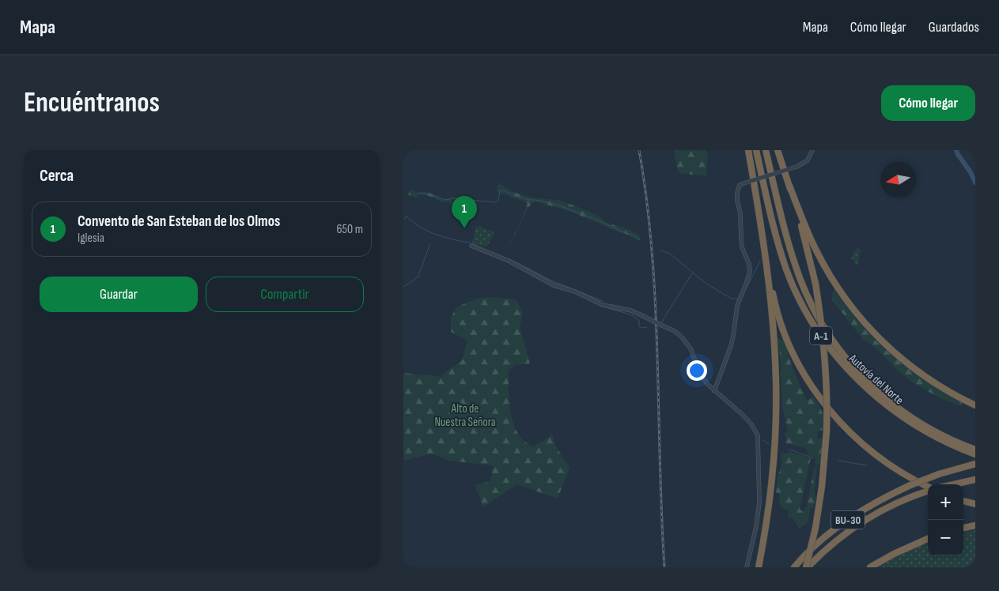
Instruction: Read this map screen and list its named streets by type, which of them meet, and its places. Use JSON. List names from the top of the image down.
{
  "streets": {
    "highway": ["A-1", "Autovía del Norte", "BU-30"]
  },
  "parks": ["Alto de Nuestra Señora"],
  "north": "left",
  "page": {
    "header": "Mapa",
    "nav": ["Mapa", "Cómo llegar", "Guardados"],
    "buttons": [
      "Cómo llegar",
      ["Guardar", "Compartir"]
    ],
    "title": "Encuéntranos",
    "heading": "Cerca",
    "pins": "1",
    "list": [
      {
        "mark": "1",
        "name": "Convento de San Esteban de los Olmos",
        "note": "Iglesia",
        "value": "650 m"
      }
    ],
    "map_buttons": ["+", "−"]
  }
}
